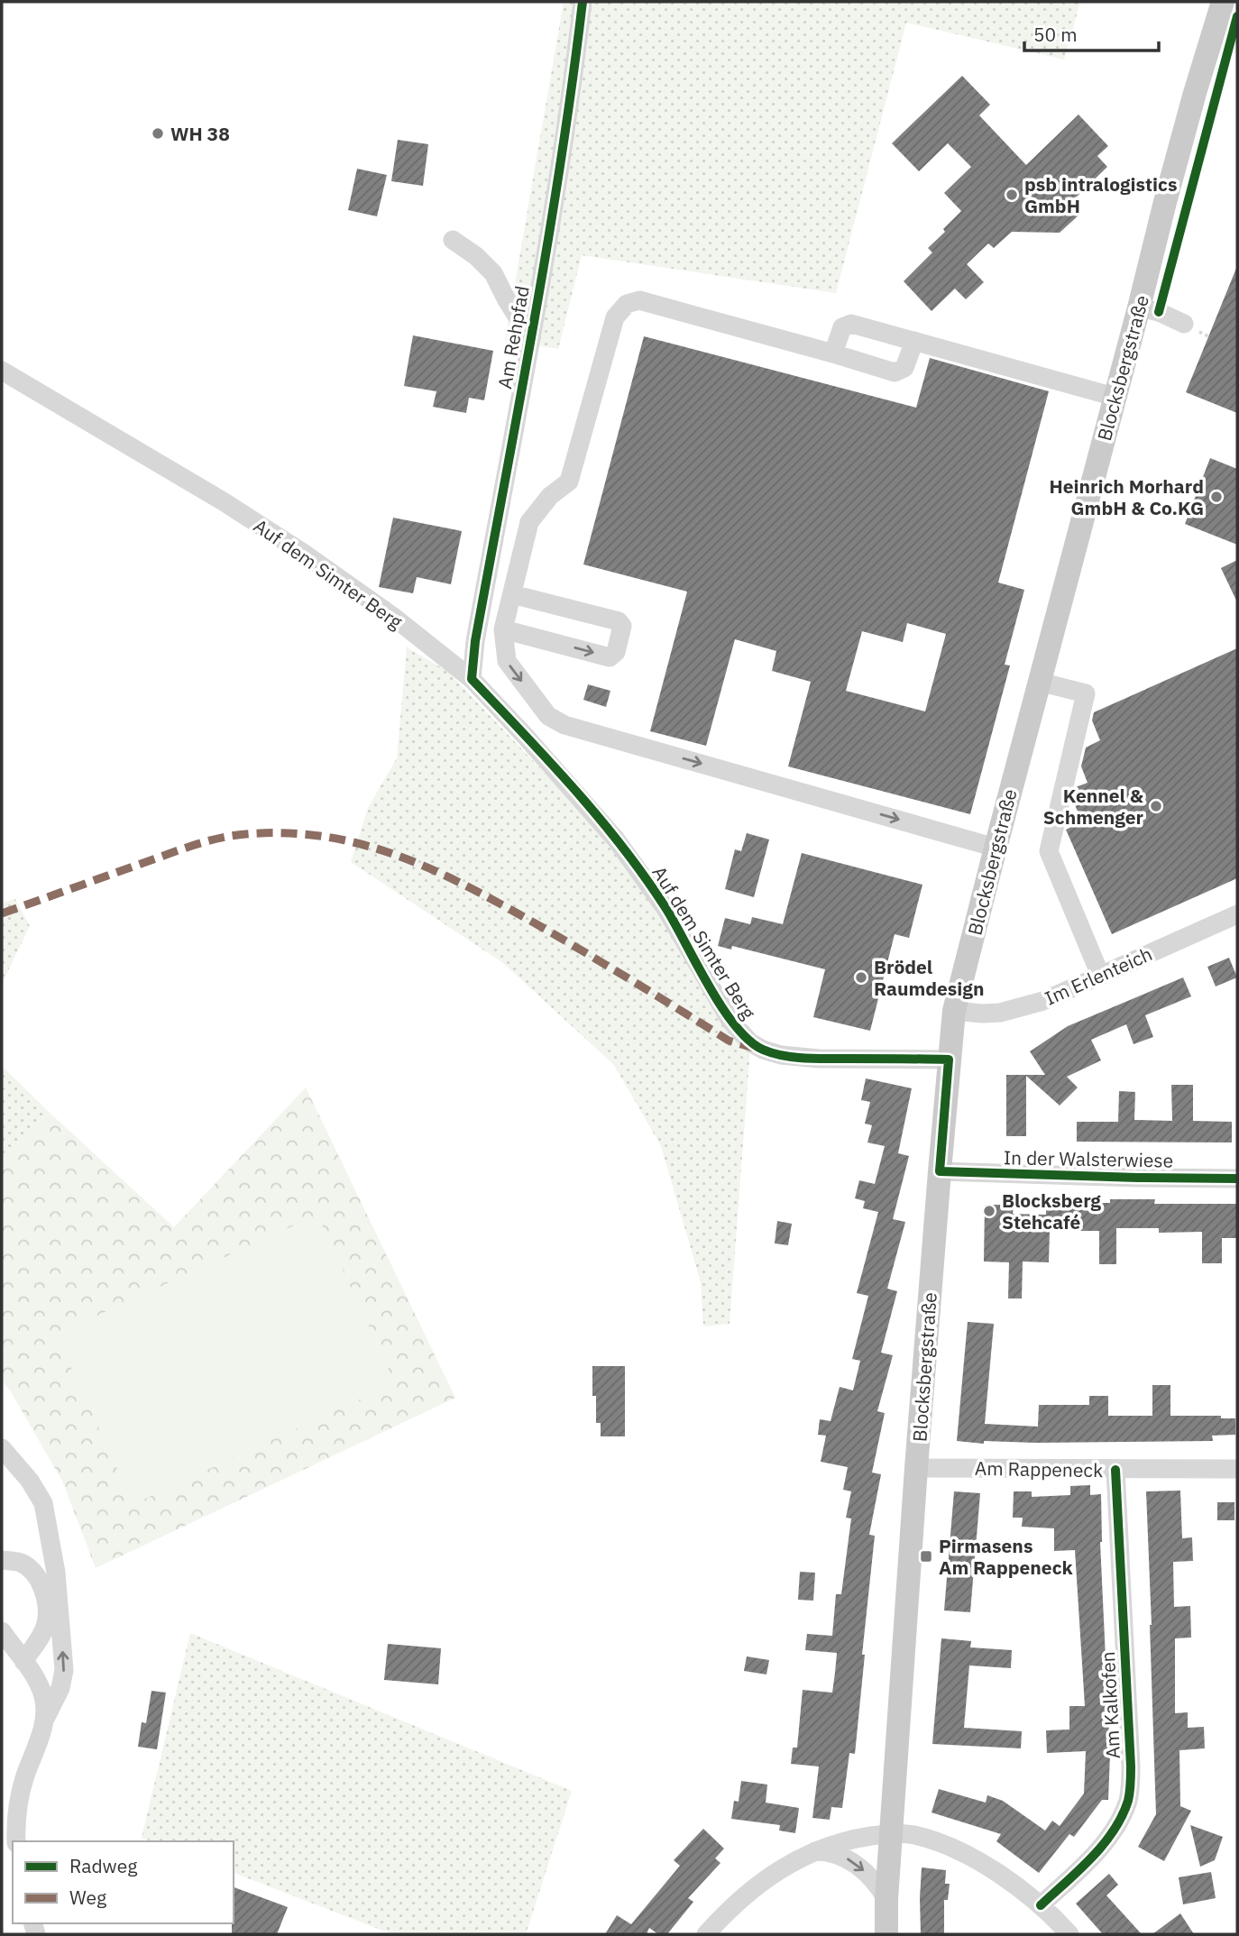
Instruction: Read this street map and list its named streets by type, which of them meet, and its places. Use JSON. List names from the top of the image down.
{
  "streets": {
    "main road": ["Blocksbergstraße"],
    "street": [
      "Am Rehpfad",
      "Auf dem Simter Berg",
      "Im Erlenteich",
      "In der Walsterwiese",
      "Am Rappeneck",
      "Am Kalkofen"
    ]
  },
  "crossings": [
    ["Am Rehpfad", "Auf dem Simter Berg"],
    ["Blocksbergstraße", "Auf dem Simter Berg"],
    ["Blocksbergstraße", "Im Erlenteich"],
    ["Blocksbergstraße", "In der Walsterwiese"],
    ["Blocksbergstraße", "Am Rappeneck"],
    ["Am Rappeneck", "Am Kalkofen"]
  ],
  "places": {
    "other": [
      "WH 38",
      "psb intralogistics GmbH",
      "Heinrich Morhard GmbH & Co.KG",
      "Kennel & Schmenger",
      "Brödel Raumdesign",
      "Blocksberg Stehcafé"
    ],
    "transit": ["Pirmasens Am Rappeneck"]
  },
  "legend": ["Radweg", "Weg"],
  "scale_bar": "50 m"
}
